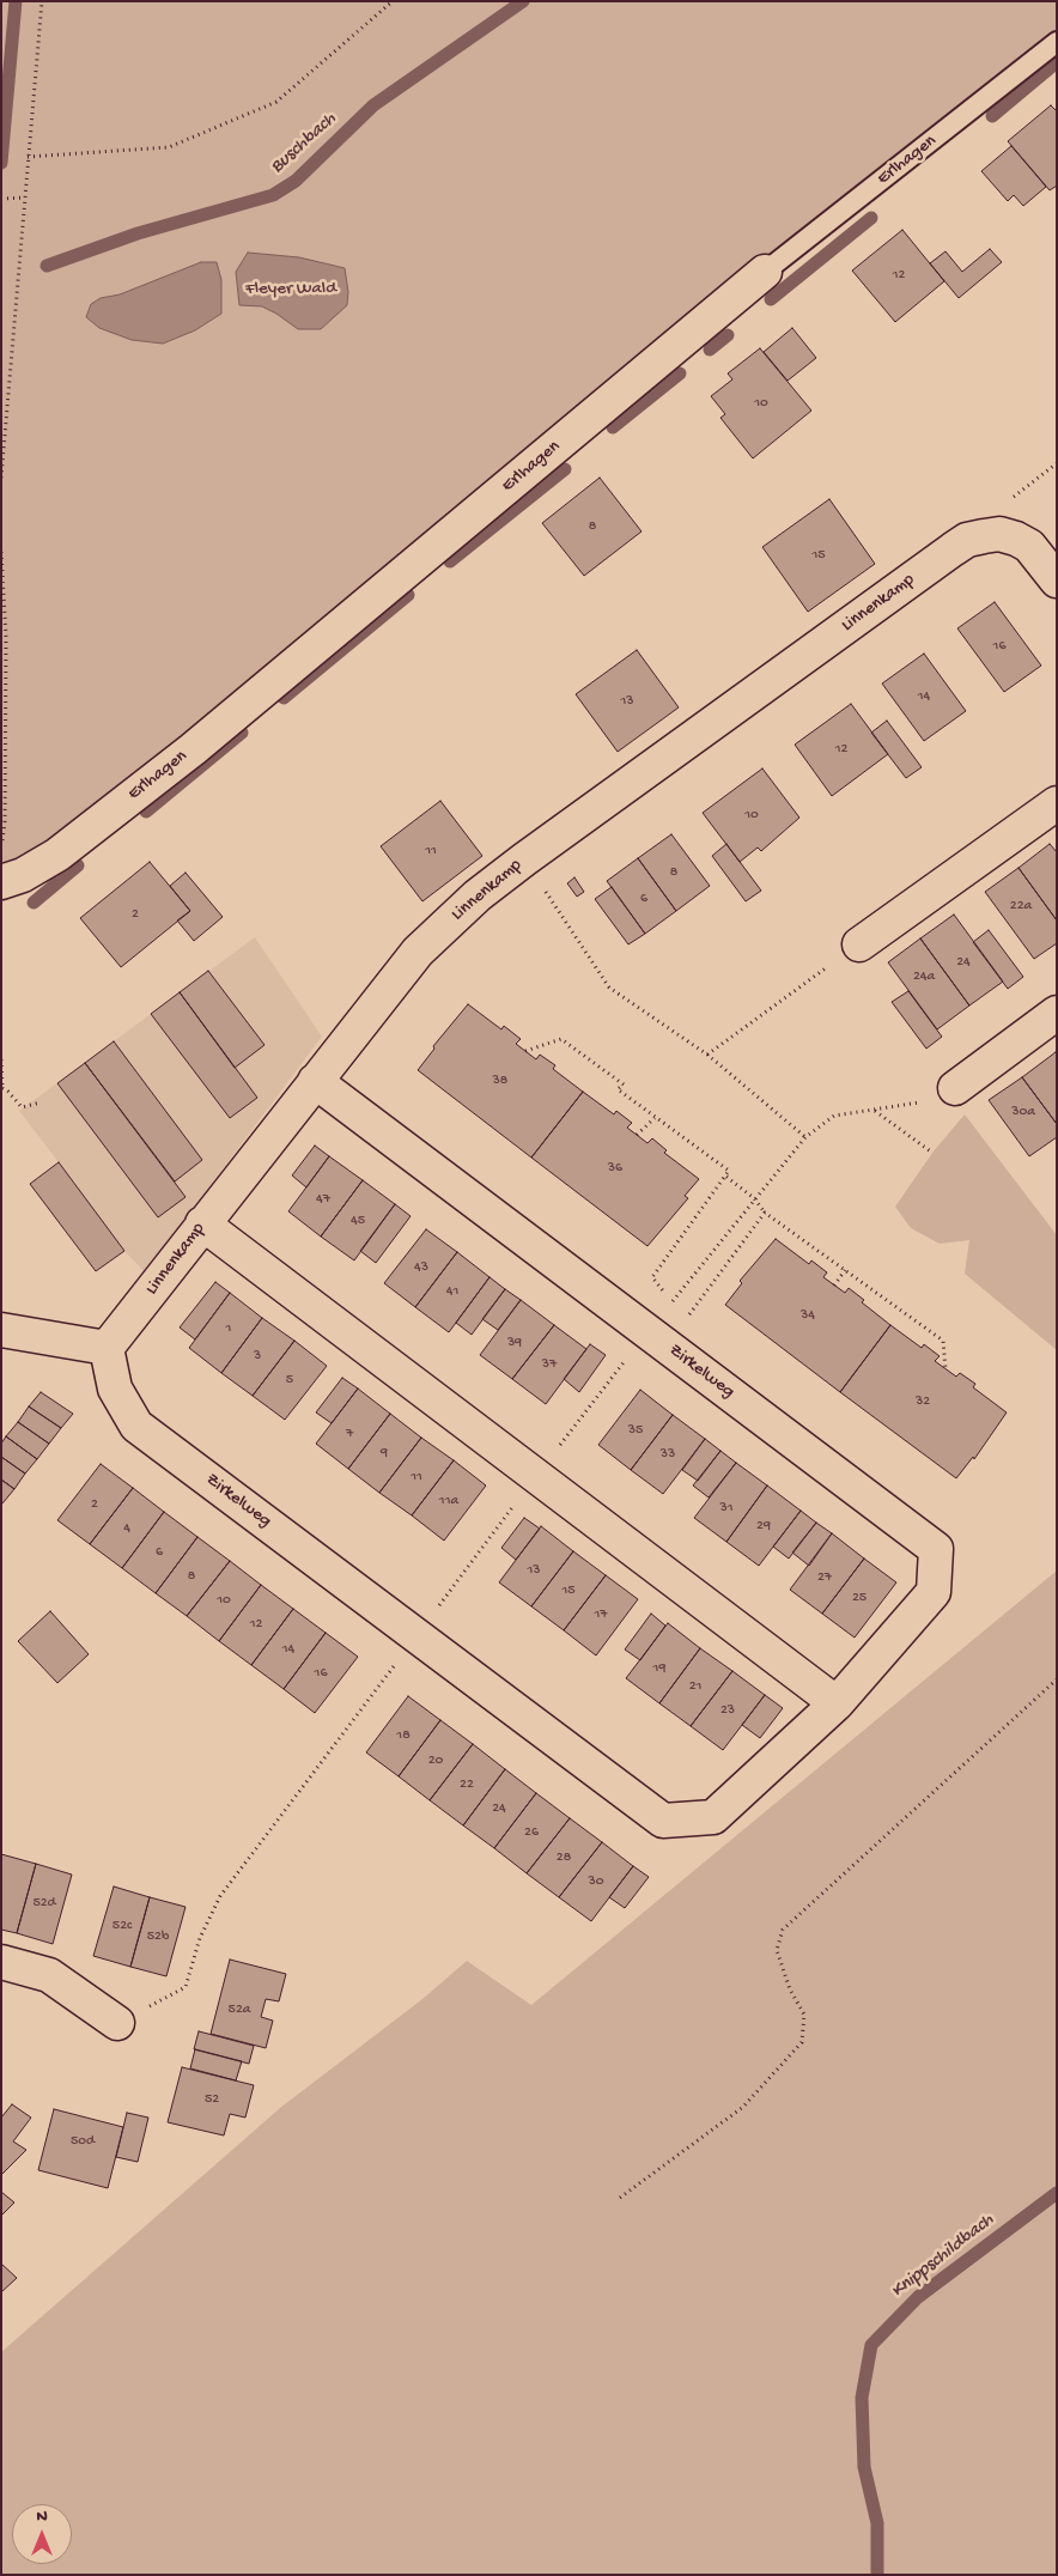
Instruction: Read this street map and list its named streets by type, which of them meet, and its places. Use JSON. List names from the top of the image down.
{
  "streets": {
    "street": ["Erlhagen", "Linnenkamp", "Zirkelweg"]
  },
  "crossings": [
    ["Linnenkamp", "Zirkelweg"]
  ],
  "water": ["Buschbach", "Knippschildbach"],
  "parks": ["Fleyer Wald"],
  "house_numbers": [
    "12",
    "10",
    "8",
    "15",
    "16",
    "14",
    "13",
    "12",
    "10",
    "11",
    "8",
    "6",
    "22a",
    "2",
    "24",
    "24a",
    "38",
    "30a",
    "36",
    "47",
    "45",
    "43",
    "41",
    "34",
    "1",
    "39",
    "3",
    "37",
    "5",
    "32",
    "35",
    "7",
    "9",
    "33",
    "11",
    "11a",
    "2",
    "31",
    "29",
    "4",
    "6",
    "13",
    "8",
    "27",
    "15",
    "25",
    "10",
    "17",
    "12",
    "14",
    "19",
    "16",
    "21",
    "23",
    "18",
    "20",
    "22",
    "24",
    "26",
    "28",
    "30",
    "52d",
    "52c",
    "52b",
    "52a",
    "52",
    "50d"
  ],
  "north": "top"
}
